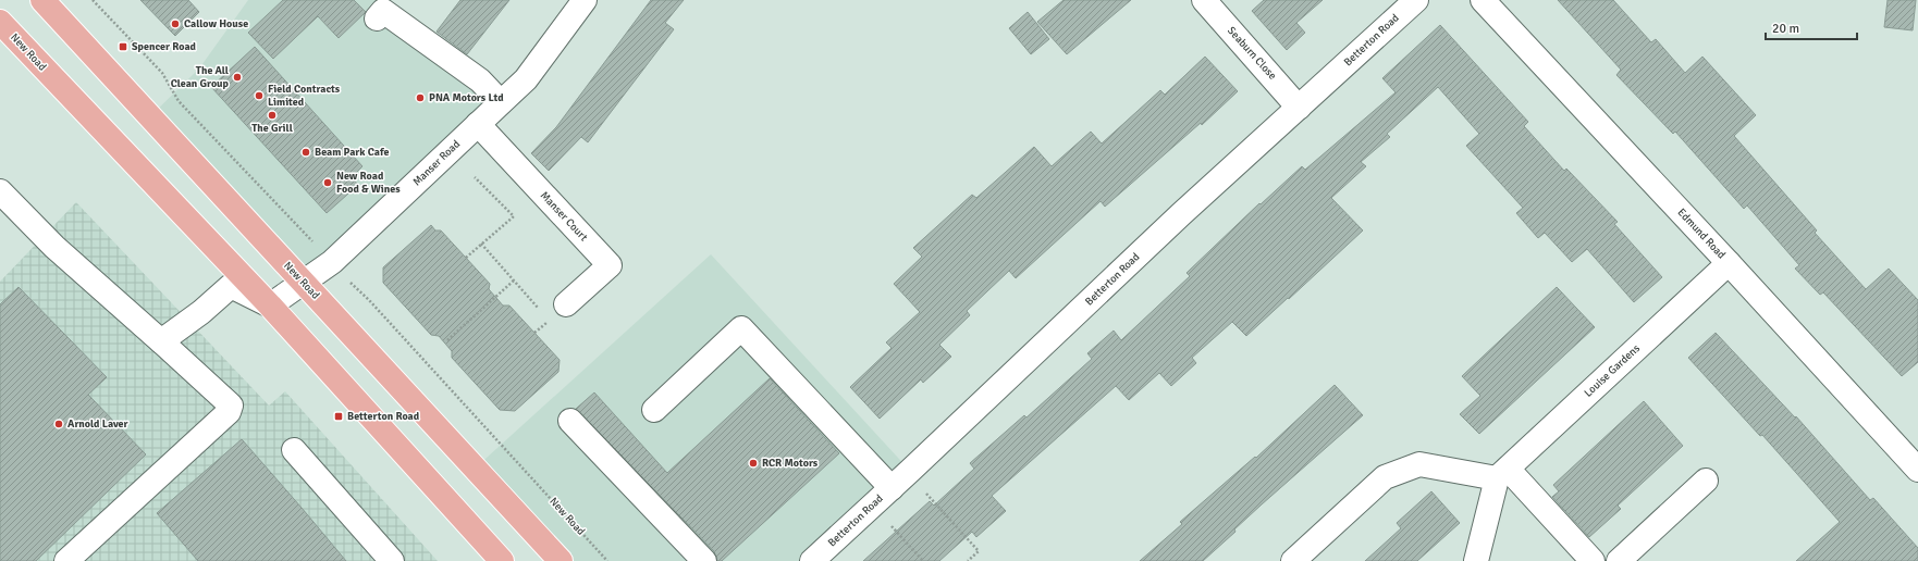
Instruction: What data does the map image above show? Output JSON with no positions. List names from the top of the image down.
{
  "streets": {
    "main road": ["New Road"],
    "street": [
      "Betterton Road",
      "Seaburn Close",
      "Manser Road",
      "Manser Court",
      "Edmund Road",
      "Louise Gardens"
    ]
  },
  "crossings": [
    ["Betterton Road", "Seaburn Close"],
    ["New Road", "Manser Road"],
    ["Manser Road", "Manser Court"],
    ["Edmund Road", "Louise Gardens"]
  ],
  "places": {
    "other": [
      "Callow House",
      "The All Clean Group",
      "Field Contracts Limited",
      "PNA Motors Ltd",
      "The Grill",
      "Beam Park Cafe",
      "New Road Food & Wines",
      "Arnold Laver",
      "RCR Motors"
    ],
    "transit": ["Spencer Road", "Betterton Road"]
  },
  "scale_bar": "20 m"
}
